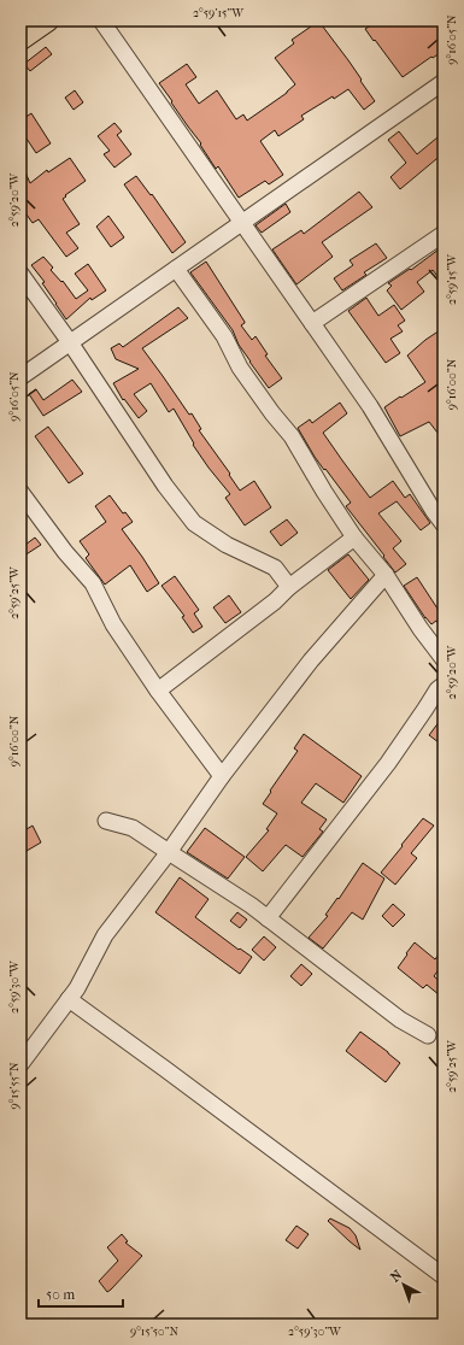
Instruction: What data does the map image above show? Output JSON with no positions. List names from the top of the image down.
{
  "scale_bar": "50 m",
  "north": "top left",
  "coordinates": [
    "2°59'15\"W",
    "9°16'05\"N",
    "2°59'20\"W",
    "9°16'00\"N",
    "2°59'25\"W",
    "2°59'30\"W",
    "9°15'55\"N",
    "9°15'50\"N"
  ]
}
